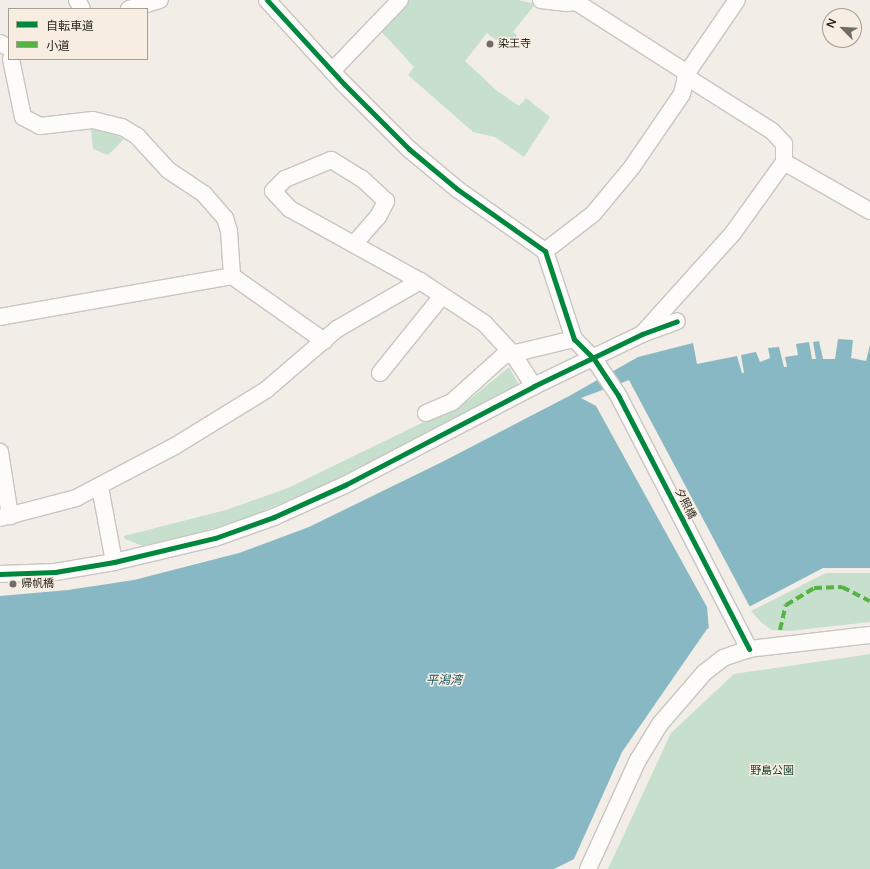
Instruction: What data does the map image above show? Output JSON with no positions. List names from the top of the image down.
{
  "streets": {
    "street": ["夕照橋"]
  },
  "water": ["平潟湾"],
  "parks": ["野島公園"],
  "places": ["染王寺", "帰帆橋"],
  "legend": ["自転車道", "小道"],
  "north": "top left"
}
